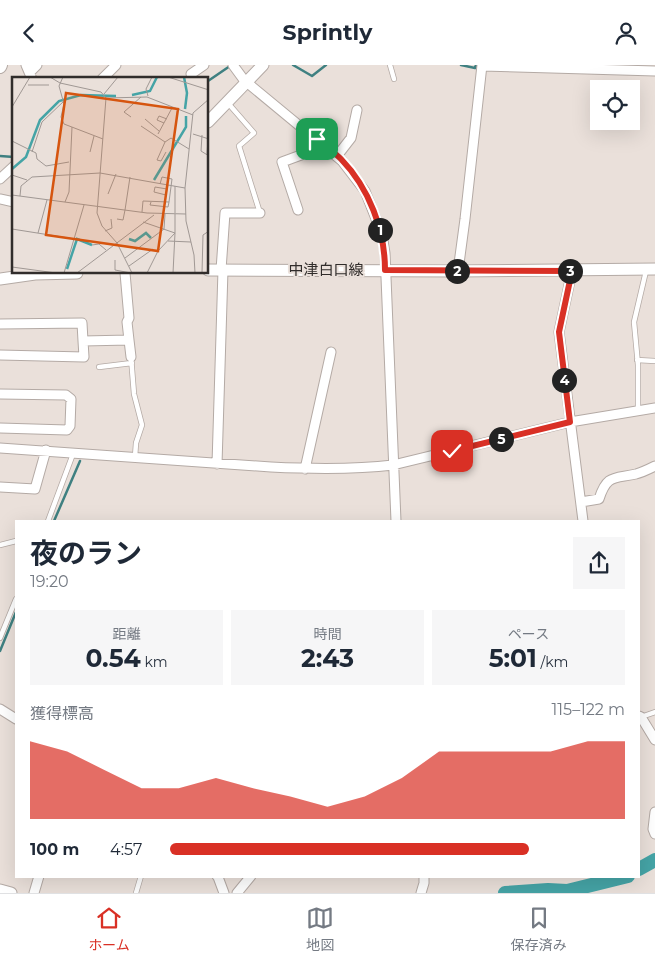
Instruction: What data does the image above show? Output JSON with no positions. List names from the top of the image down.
{
  "streets": {
    "main road": ["中津白口線"]
  },
  "page": {
    "header": "Sprintly",
    "pins": [
      "1",
      "2",
      "3",
      "4",
      "5"
    ],
    "heading": ["夜のラン", "19:20"],
    "stats": [
      ["距離", "0.54 km"],
      ["時間", "2:43"],
      ["ペース", "5:01 /km"]
    ],
    "chart": ["獲得標高", "115–122 m"],
    "list": [
      {
        "name": "100 m",
        "note": "4:57"
      }
    ],
    "tabs": ["ホーム", "地図", "保存済み"]
  }
}
